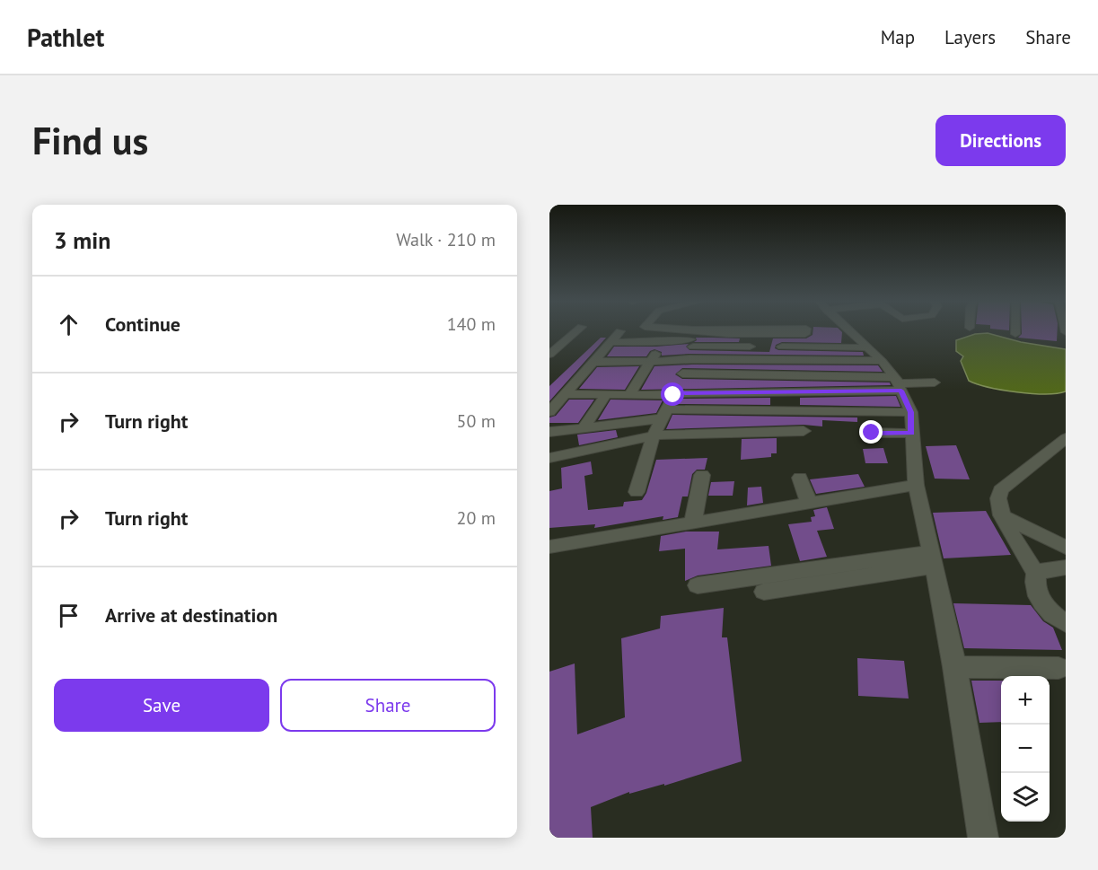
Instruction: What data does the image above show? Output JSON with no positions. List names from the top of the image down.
{
  "page": {
    "header": "Pathlet",
    "nav": ["Map", "Layers", "Share"],
    "buttons": [
      "Directions",
      ["Save", "Share"]
    ],
    "title": "Find us",
    "heading": ["3 min", "Walk · 210 m"],
    "list": [
      ["Continue", "140 m"],
      ["Turn right", "50 m"],
      ["Turn right", "20 m"],
      "Arrive at destination"
    ],
    "map_buttons": ["+", "−"]
  }
}
